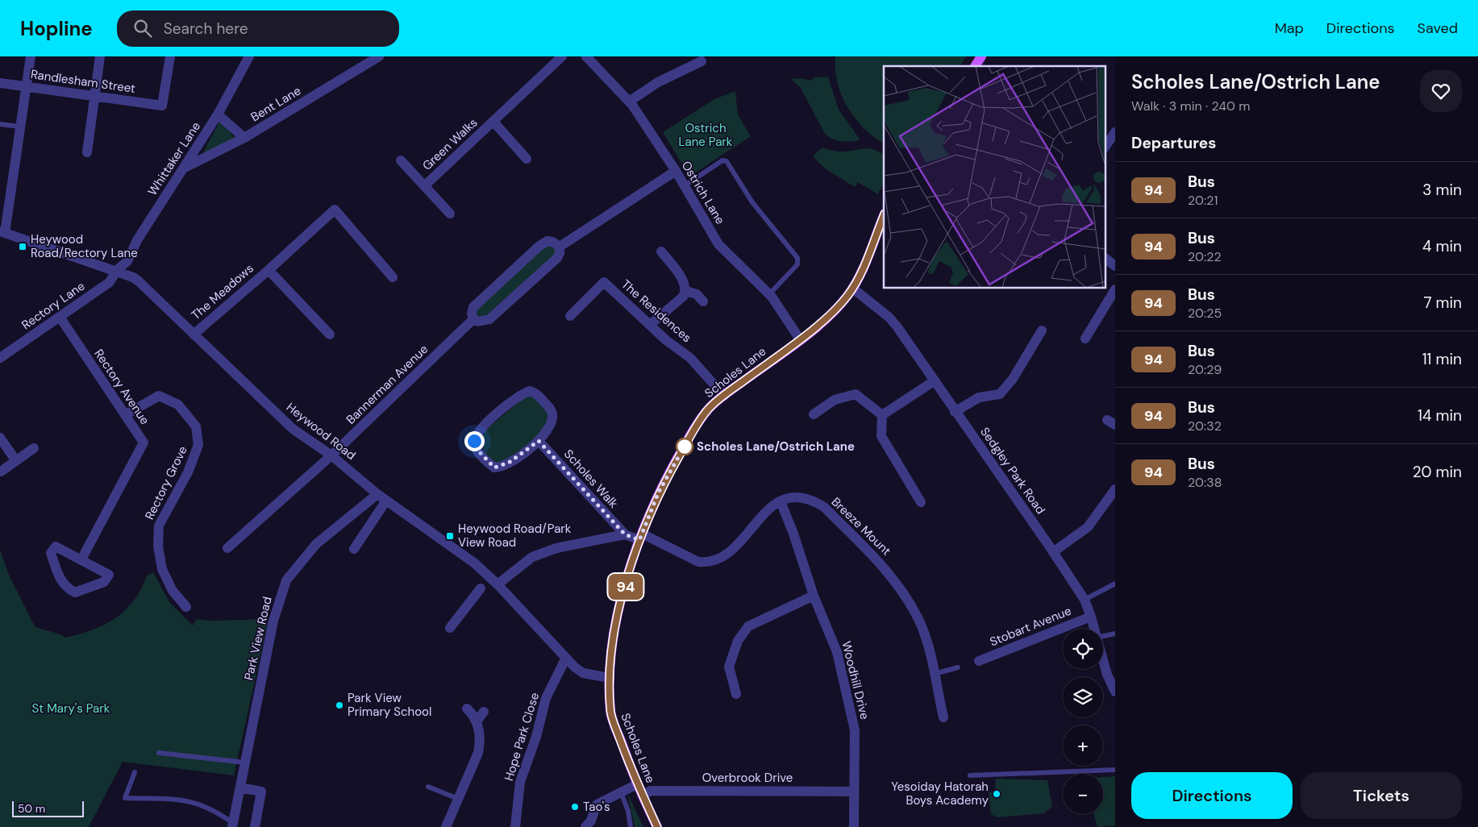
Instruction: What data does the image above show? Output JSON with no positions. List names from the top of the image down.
{
  "streets": {
    "main road": ["Scholes Lane"],
    "street": [
      "Randlesham Street",
      "Bent Lane",
      "Green Walks",
      "Whittaker Lane",
      "Ostrich Lane",
      "The Meadows",
      "Rectory Lane",
      "The Residences",
      "Bannerman Avenue",
      "Rectory Avenue",
      "Heywood Road",
      "Sedgley Park Road",
      "Scholes Walk",
      "Rectory Grove",
      "Breeze Mount",
      "Stobart Avenue",
      "Park View Road",
      "Woodhill Drive",
      "Hope Park Close",
      "Overbrook Drive"
    ]
  },
  "crossings": [
    ["Bent Lane", "Whittaker Lane"],
    ["Whittaker Lane", "Rectory Lane"],
    ["Whittaker Lane", "Heywood Road"],
    ["Ostrich Lane", "Scholes Lane"],
    ["The Meadows", "Heywood Road"],
    ["Rectory Lane", "Rectory Avenue"],
    ["Rectory Lane", "Heywood Road"],
    ["The Residences", "Scholes Lane"],
    ["Scholes Lane", "Heywood Road"],
    ["Scholes Lane", "Sedgley Park Road"],
    ["Scholes Lane", "Scholes Walk"],
    ["Scholes Lane", "Breeze Mount"],
    ["Scholes Lane", "Overbrook Drive"],
    ["Bannerman Avenue", "Heywood Road"],
    ["Rectory Avenue", "Rectory Grove"],
    ["Heywood Road", "Park View Road"],
    ["Heywood Road", "Hope Park Close"],
    ["Sedgley Park Road", "Stobart Avenue"],
    ["Scholes Walk", "Breeze Mount"],
    ["Breeze Mount", "Woodhill Drive"],
    ["Woodhill Drive", "Overbrook Drive"]
  ],
  "parks": ["Ostrich Lane Park", "St Mary's Park"],
  "places": {
    "transit": ["Heywood Road/Rectory Lane", "Heywood Road/Park View Road"],
    "other": [
      "Scholes Lane/Ostrich Lane",
      "Park View Primary School",
      "Yesoiday Hatorah Boys Academy",
      "Tao's"
    ]
  },
  "lines": ["bus line 94"],
  "scale_bar": "50 m",
  "page": {
    "header": "Hopline",
    "search": "Search here",
    "nav": ["Map", "Directions", "Saved"],
    "on_map": "94",
    "heading": [
      ["Scholes Lane/Ostrich Lane", "Walk · 3 min · 240 m"],
      "Departures"
    ],
    "list": [
      {
        "mark": "94",
        "name": "Bus",
        "note": "20:21",
        "value": "3 min"
      },
      {
        "mark": "94",
        "name": "Bus",
        "note": "20:22",
        "value": "4 min"
      },
      {
        "mark": "94",
        "name": "Bus",
        "note": "20:25",
        "value": "7 min"
      },
      {
        "mark": "94",
        "name": "Bus",
        "note": "20:29",
        "value": "11 min"
      },
      {
        "mark": "94",
        "name": "Bus",
        "note": "20:32",
        "value": "14 min"
      },
      {
        "mark": "94",
        "name": "Bus",
        "note": "20:38",
        "value": "20 min"
      }
    ],
    "map_buttons": ["+", "−"],
    "buttons": ["Directions", "Tickets"],
    "scale": "50 m"
  }
}
